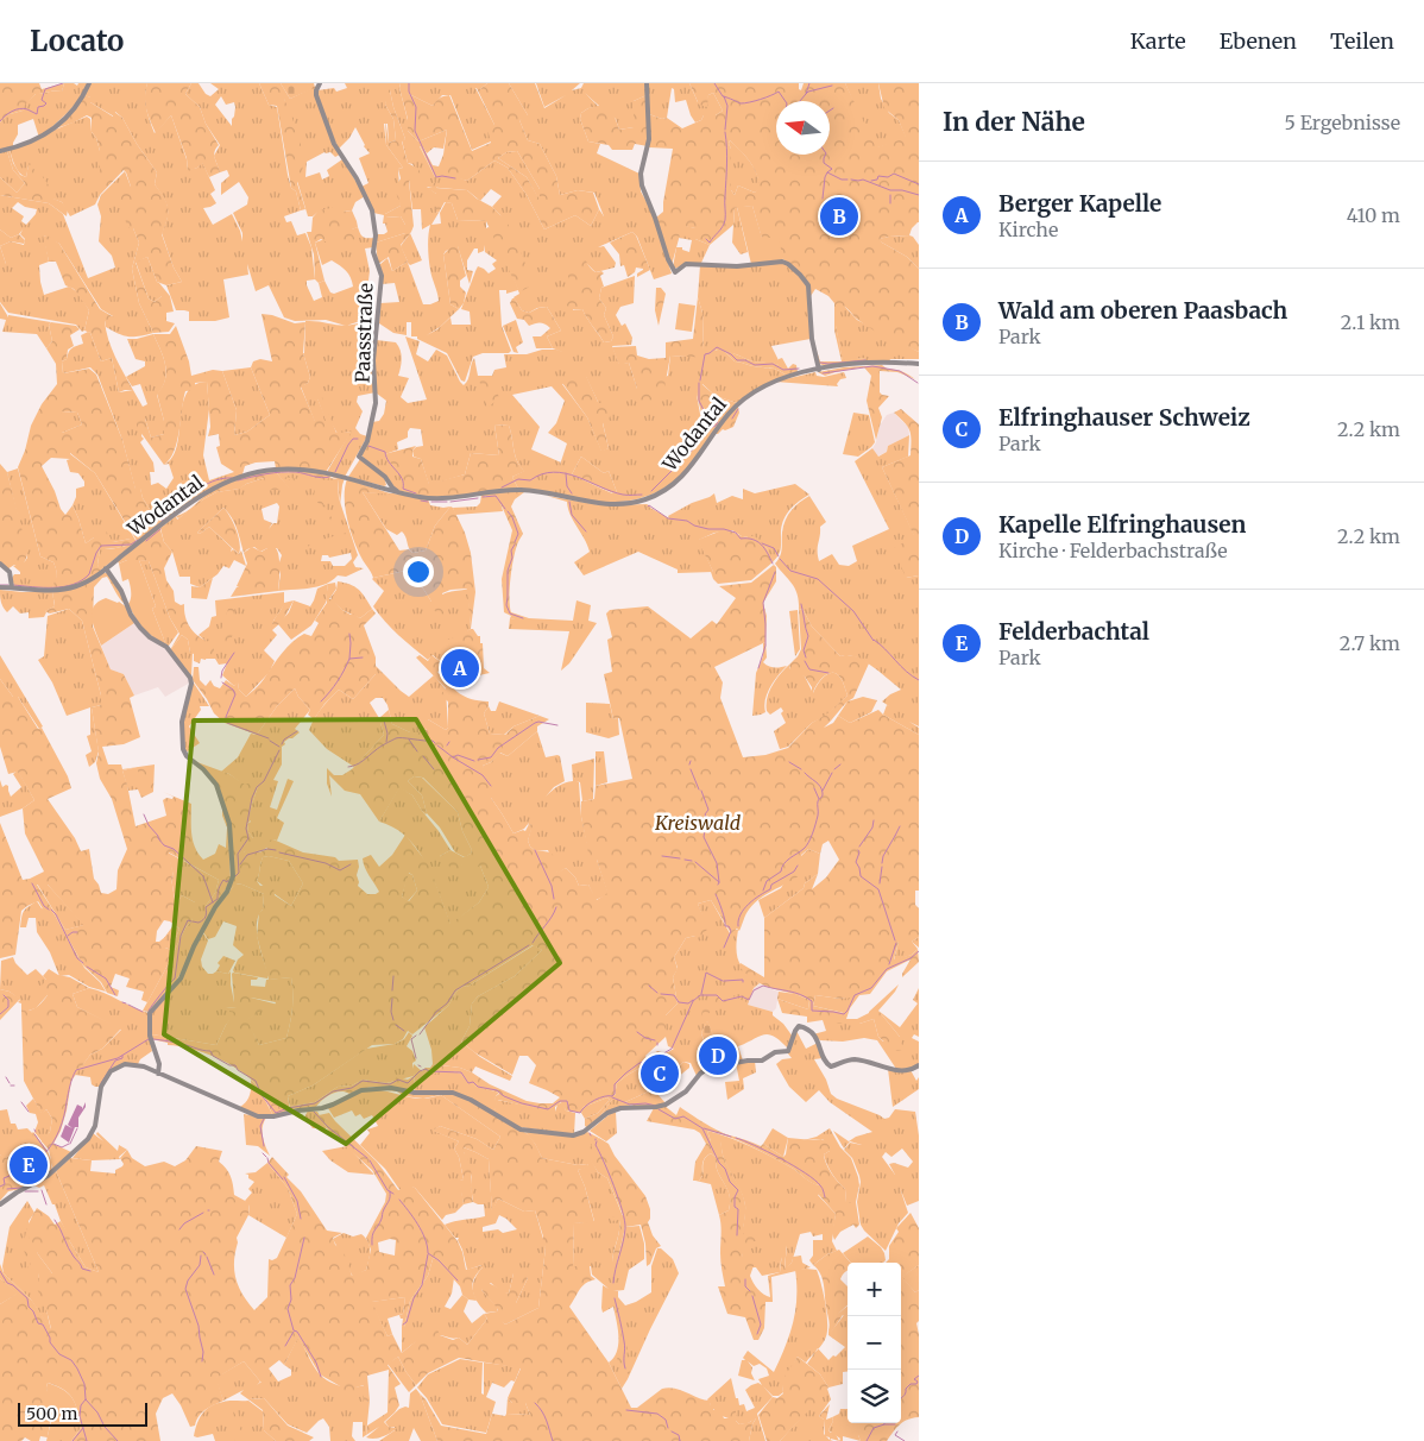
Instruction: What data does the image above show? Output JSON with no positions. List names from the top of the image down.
{
  "streets": {
    "street": ["Paasstraße", "Wodantal"]
  },
  "crossings": [
    ["Paasstraße", "Wodantal"]
  ],
  "parks": ["Kreiswald"],
  "scale_bar": "500 m",
  "north": "left",
  "page": {
    "header": "Locato",
    "nav": ["Karte", "Ebenen", "Teilen"],
    "heading": ["In der Nähe", "5 Ergebnisse"],
    "list": [
      {
        "mark": "A",
        "name": "Berger Kapelle",
        "note": "Kirche",
        "value": "410 m"
      },
      {
        "mark": "B",
        "name": "Wald am oberen Paasbach",
        "note": "Park",
        "value": "2.1 km"
      },
      {
        "mark": "C",
        "name": "Elfringhauser Schweiz",
        "note": "Park",
        "value": "2.2 km"
      },
      {
        "mark": "D",
        "name": "Kapelle Elfringhausen",
        "note": "Kirche · Felderbachstraße",
        "value": "2.2 km"
      },
      {
        "mark": "E",
        "name": "Felderbachtal",
        "note": "Park",
        "value": "2.7 km"
      }
    ],
    "pins": [
      "B",
      "A",
      "D",
      "C",
      "E"
    ],
    "map_buttons": ["+", "−"],
    "scale": "500 m"
  }
}
